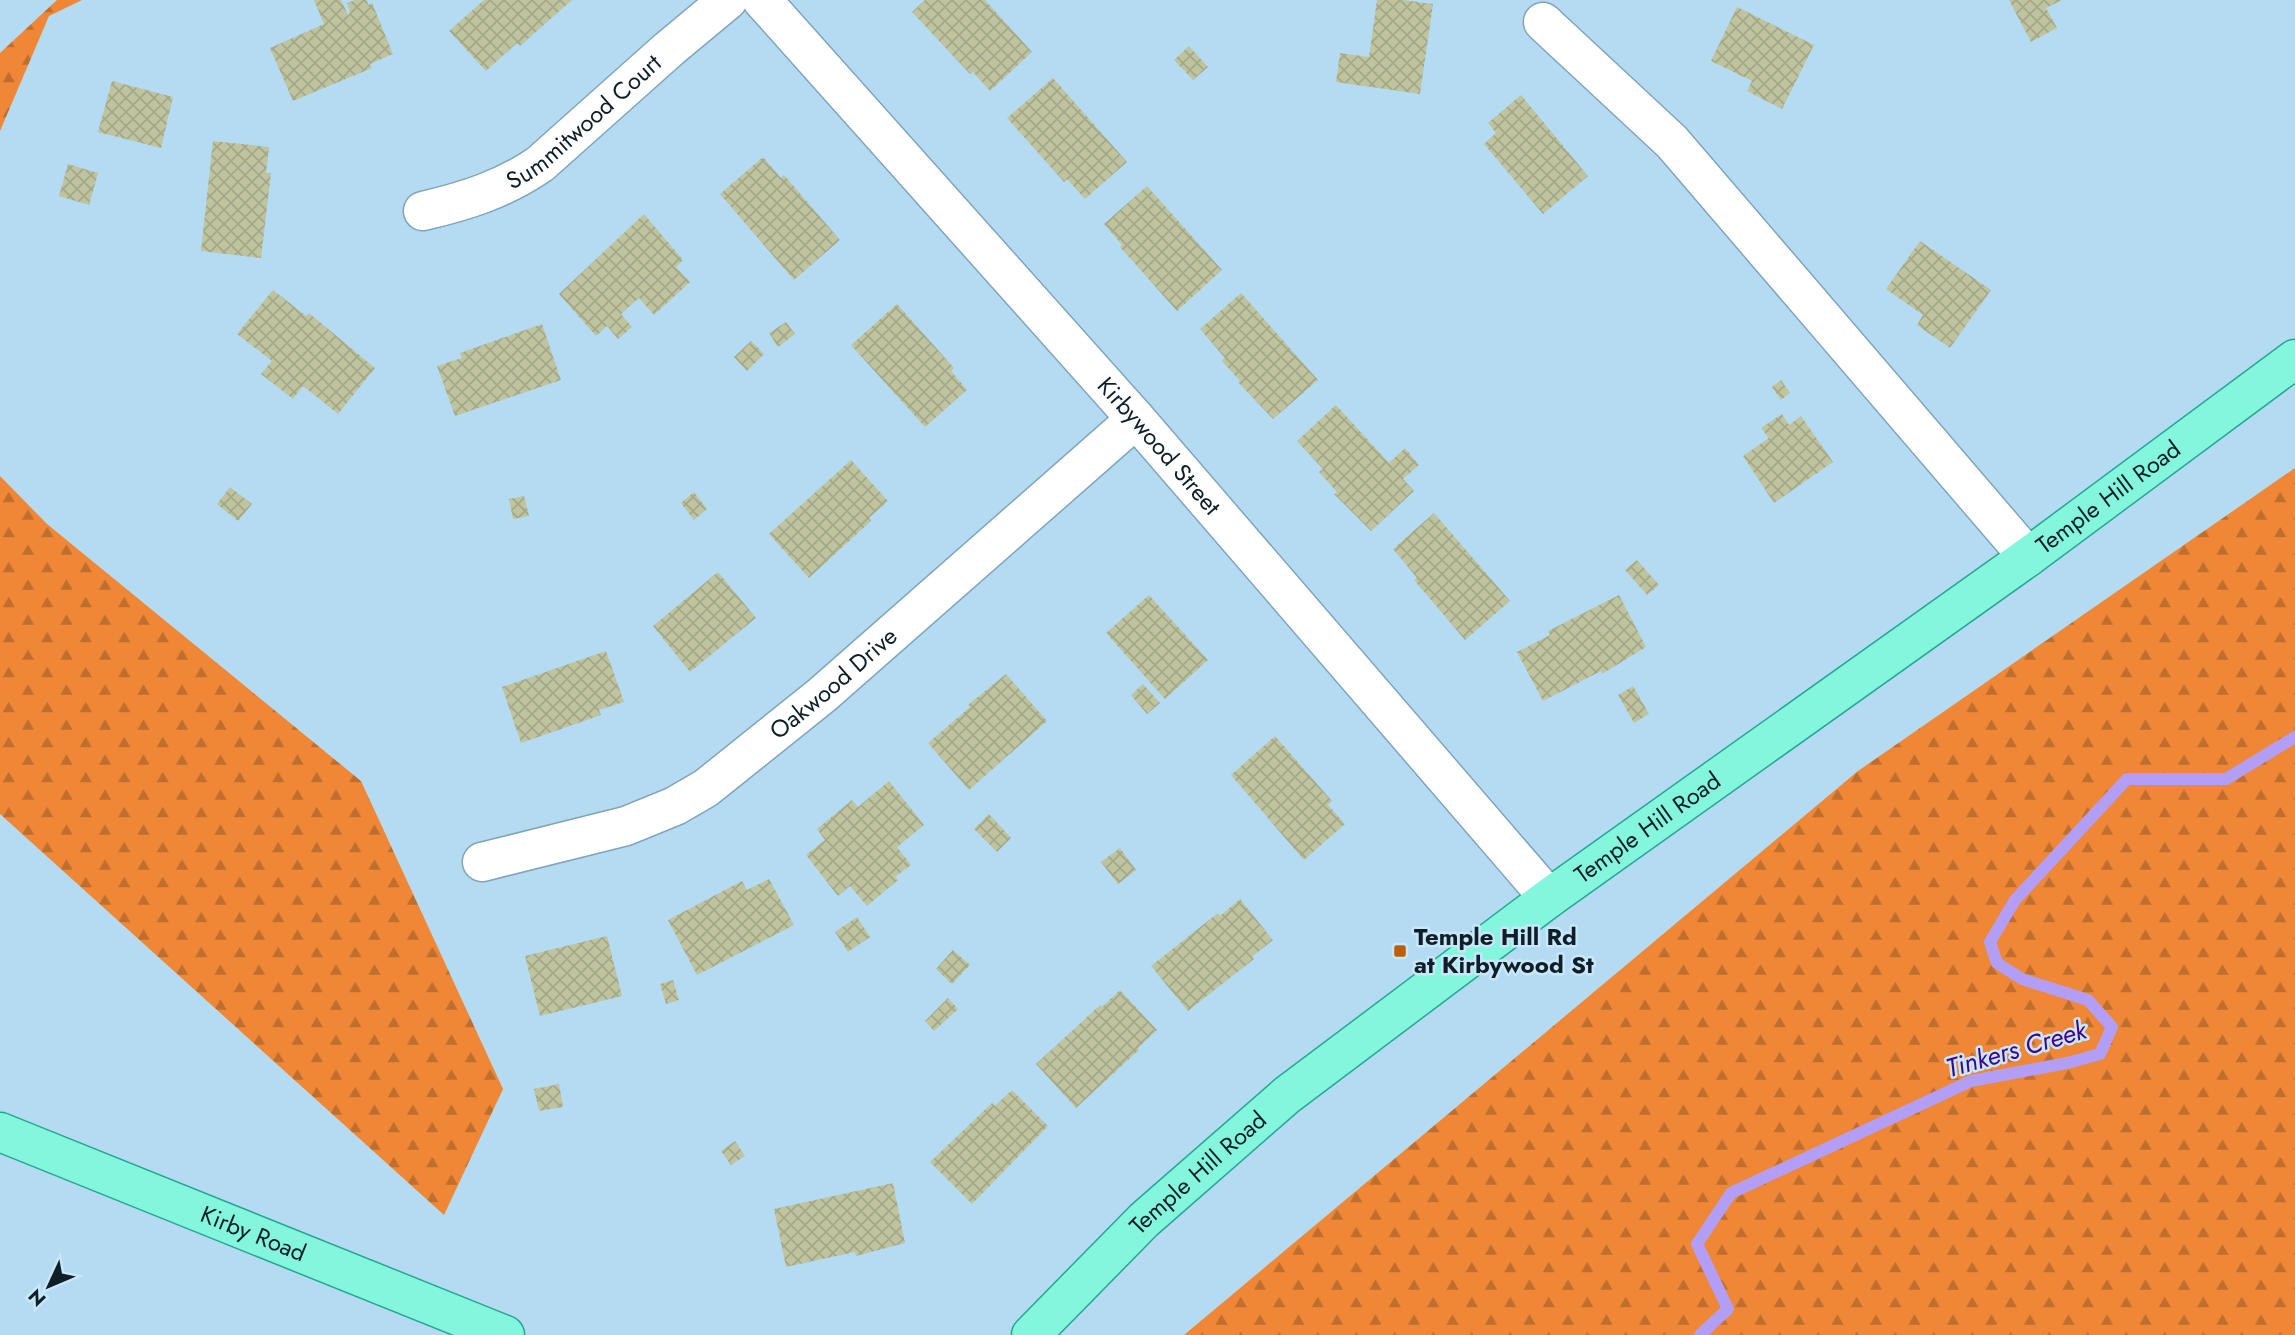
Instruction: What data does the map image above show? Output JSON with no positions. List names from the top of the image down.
{
  "streets": {
    "main road": ["Temple Hill Road", "Kirby Road"],
    "street": ["Summitwood Court", "Kirbywood Street", "Oakwood Drive"]
  },
  "crossings": [
    ["Kirbywood Street", "Temple Hill Road"],
    ["Kirbywood Street", "Oakwood Drive"]
  ],
  "water": ["Tinkers Creek"],
  "places": {
    "transit": ["Temple Hill Rd at Kirbywood St"]
  },
  "north": "bottom left"
}
